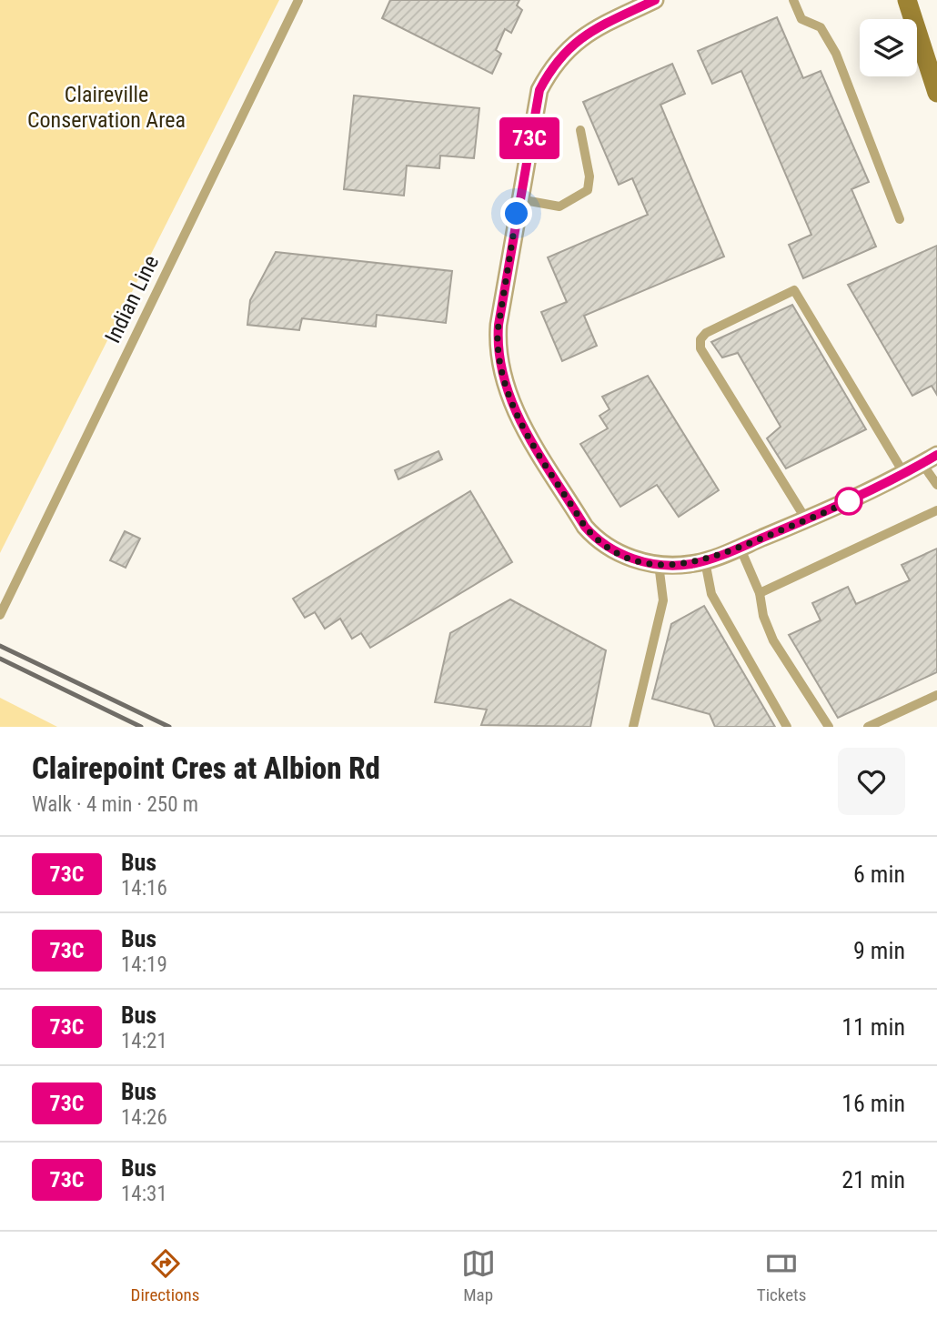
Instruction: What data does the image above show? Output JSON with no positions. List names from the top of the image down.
{
  "streets": {
    "lane": ["Indian Line"]
  },
  "parks": ["Claireville Conservation Area"],
  "lines": ["bus line 73C"],
  "page": {
    "on_map": "73C",
    "heading": ["Clairepoint Cres at Albion Rd", "Walk · 4 min · 250 m"],
    "list": [
      {
        "mark": "73C",
        "name": "Bus",
        "note": "14:16",
        "value": "6 min"
      },
      {
        "mark": "73C",
        "name": "Bus",
        "note": "14:19",
        "value": "9 min"
      },
      {
        "mark": "73C",
        "name": "Bus",
        "note": "14:21",
        "value": "11 min"
      },
      {
        "mark": "73C",
        "name": "Bus",
        "note": "14:26",
        "value": "16 min"
      },
      {
        "mark": "73C",
        "name": "Bus",
        "note": "14:31",
        "value": "21 min"
      }
    ],
    "tabs": ["Directions", "Map", "Tickets"]
  }
}
